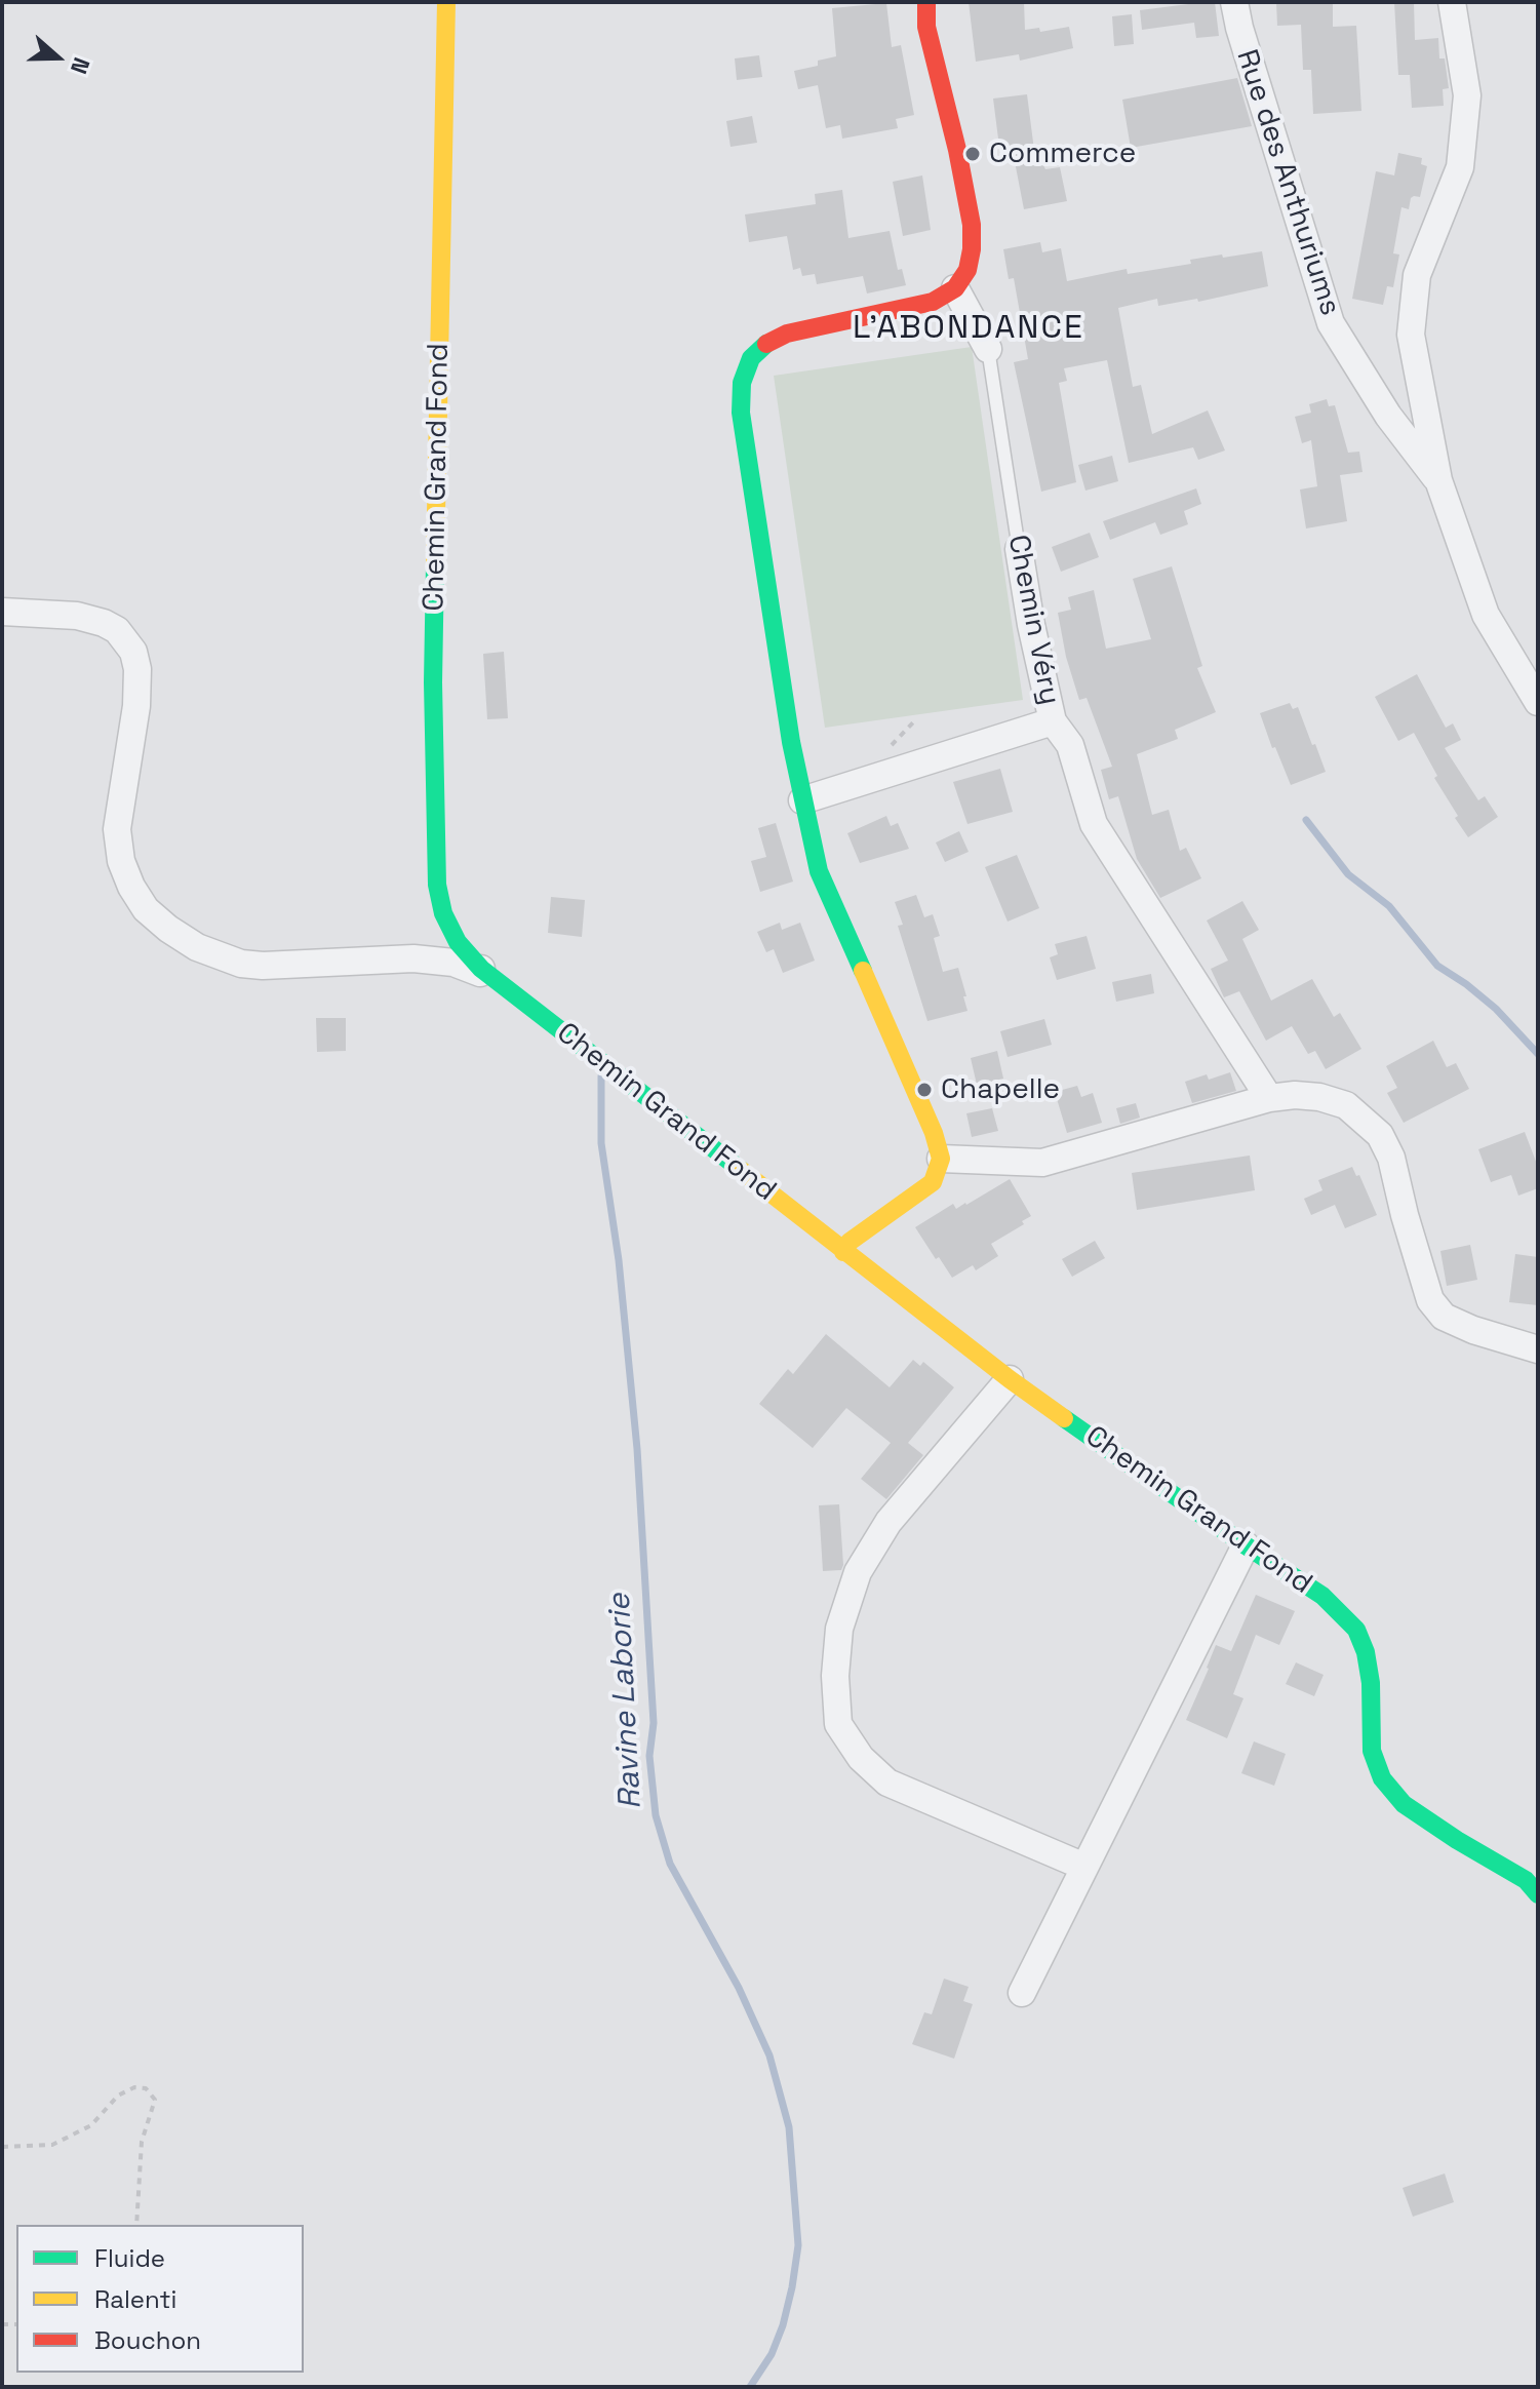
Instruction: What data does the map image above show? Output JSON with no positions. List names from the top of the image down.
{
  "streets": {
    "street": ["Rue des Anthuriums", "Chemin Grand Fond", "Chemin Véry"]
  },
  "districts": ["L'ABONDANCE"],
  "water": ["Ravine Laborie"],
  "places": ["Commerce", "Chapelle"],
  "legend": ["Fluide", "Ralenti", "Bouchon"],
  "north": "right"
}
